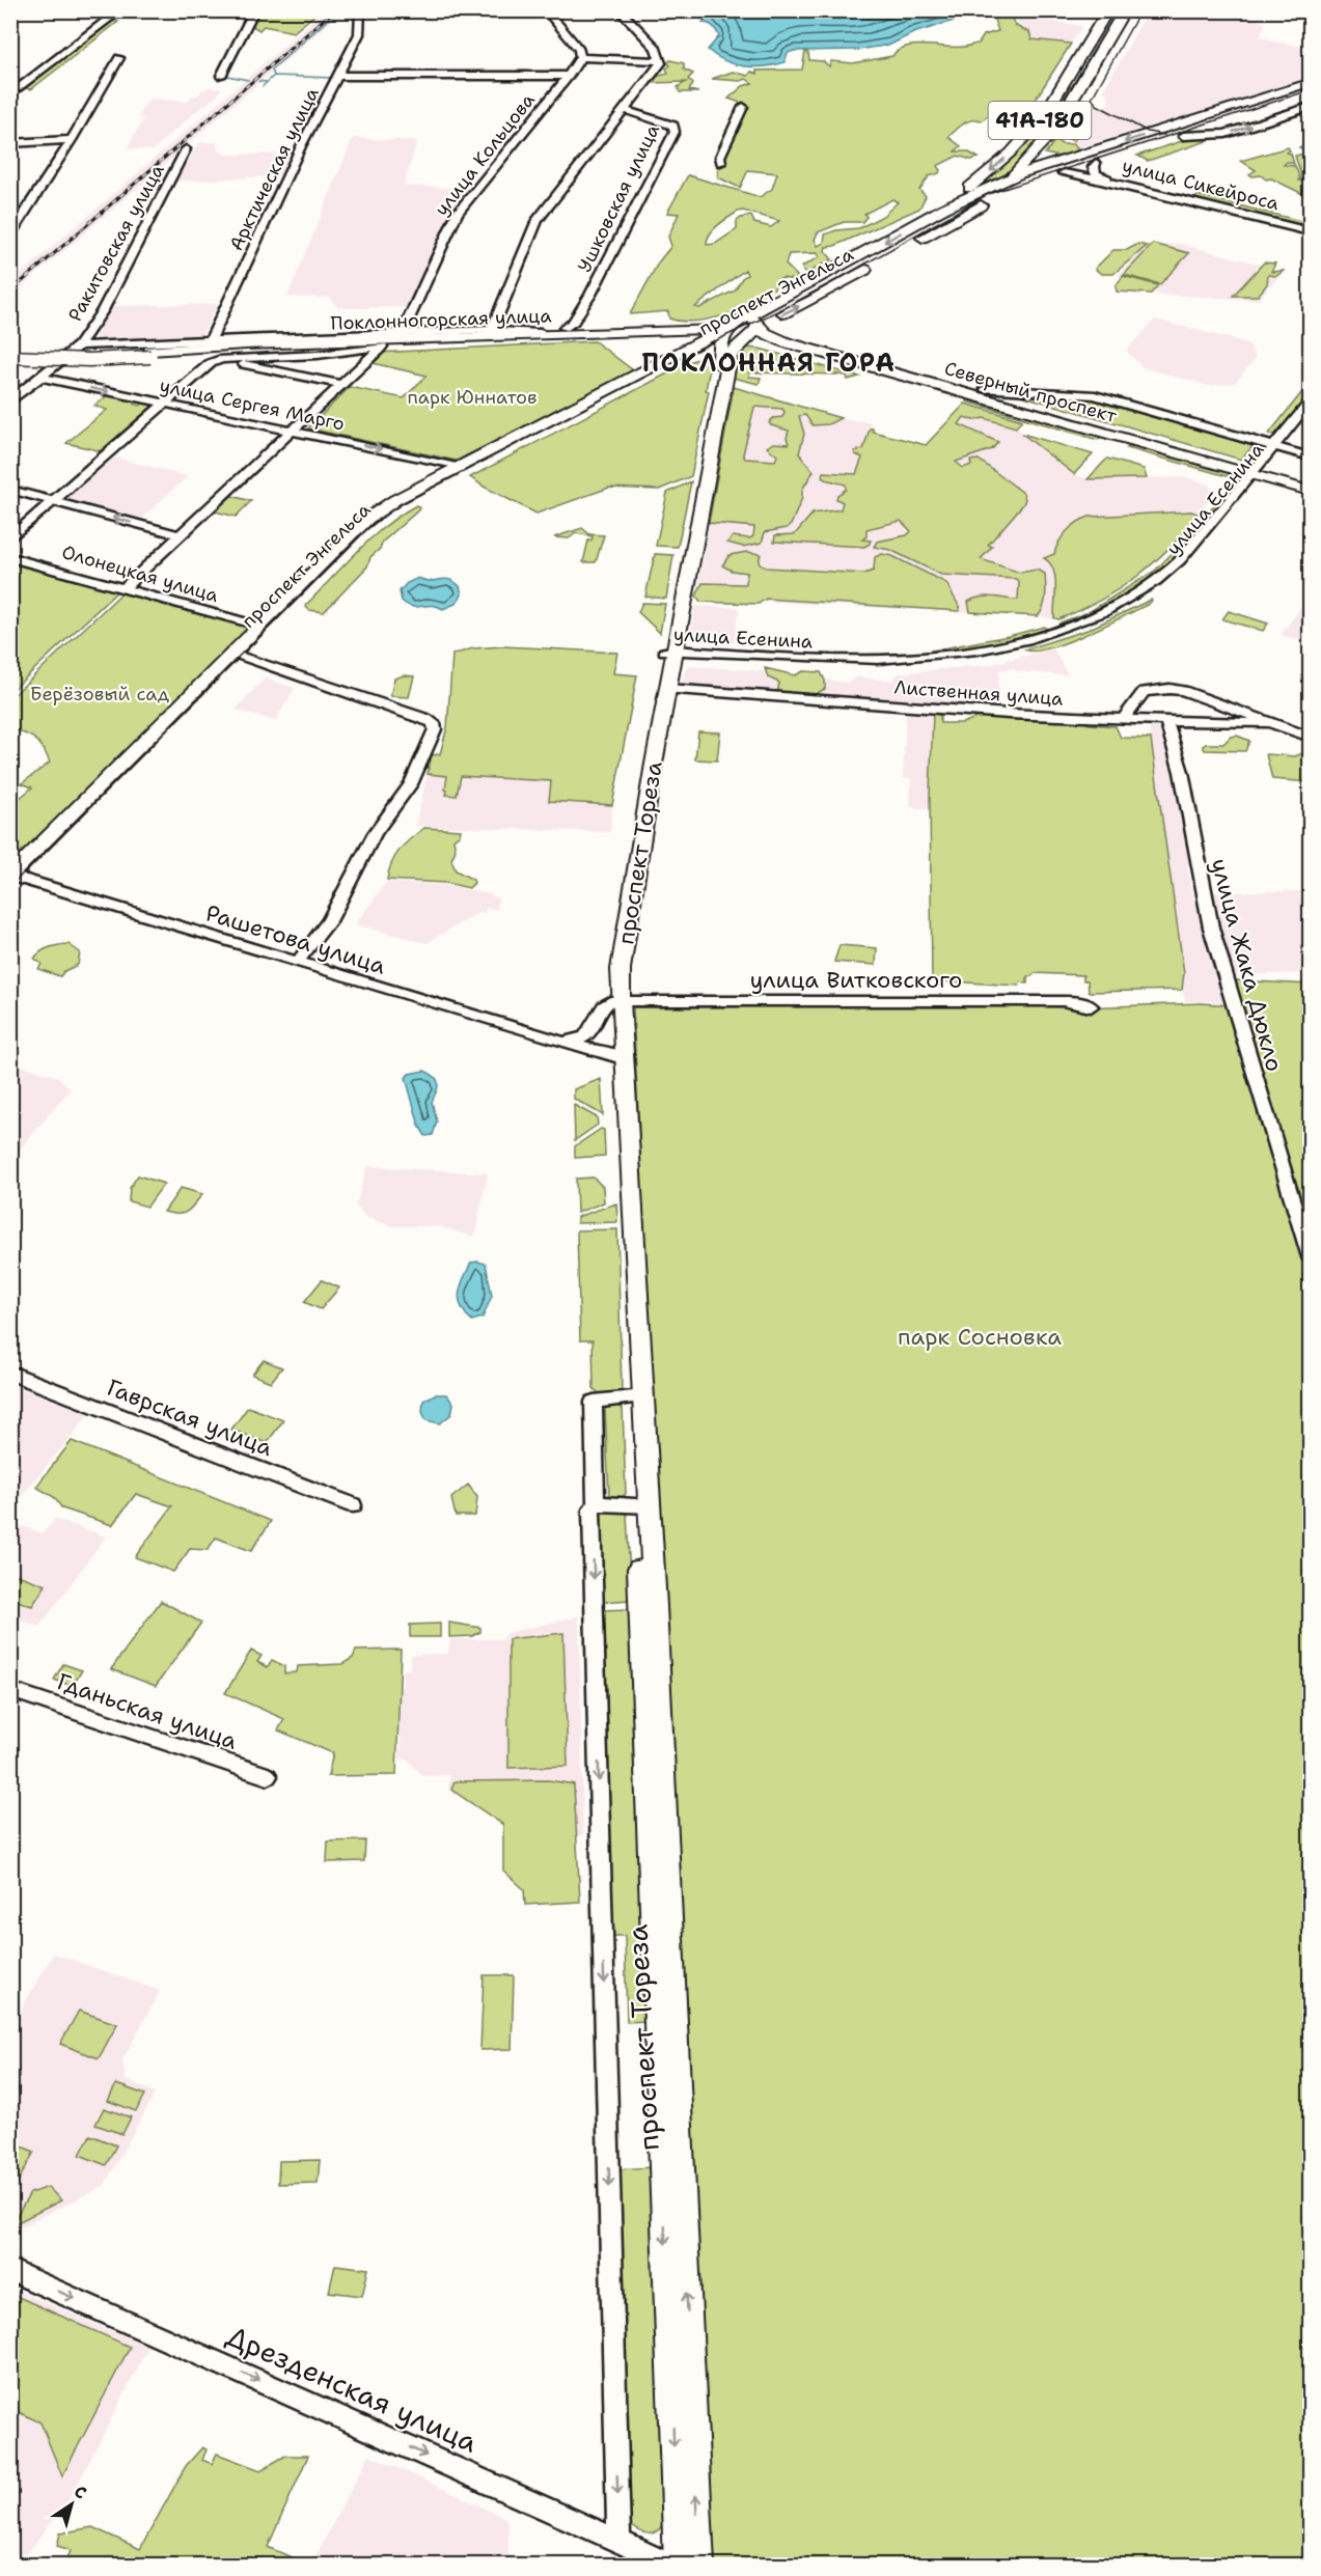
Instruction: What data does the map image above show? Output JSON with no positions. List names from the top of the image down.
{
  "streets": {
    "main road": [
      "41А-180",
      "проспект Энгельса",
      "Поклонногорская улица",
      "Северный проспект",
      "проспект Тореза"
    ],
    "street": [
      "улица Кольцова",
      "Арктическая улица",
      "улица Сикейроса",
      "Ушковская улица",
      "Ракитовская улица",
      "улица Сергея Марго",
      "улица Есенина",
      "Олонецкая улица",
      "Лиственная улица",
      "Рашетова улица",
      "улица Жака Дюкло",
      "улица Витковского",
      "Гаврская улица",
      "Гданьская улица",
      "Дрезденская улица"
    ]
  },
  "crossings": [
    ["41А-180", "проспект Энгельса"],
    ["улица Кольцова", "Поклонногорская улица"],
    ["Арктическая улица", "Поклонногорская улица"],
    ["улица Сикейроса", "проспект Энгельса"],
    ["Ушковская улица", "Поклонногорская улица"],
    ["Ракитовская улица", "Поклонногорская улица"],
    ["Ракитовская улица", "улица Сергея Марго"],
    ["проспект Энгельса", "Поклонногорская улица"],
    ["проспект Энгельса", "Северный проспект"],
    ["проспект Энгельса", "улица Сергея Марго"],
    ["проспект Энгельса", "Олонецкая улица"],
    ["проспект Энгельса", "проспект Тореза"],
    ["проспект Энгельса", "Рашетова улица"],
    ["Поклонногорская улица", "проспект Тореза"],
    ["Северный проспект", "улица Есенина"],
    ["Северный проспект", "проспект Тореза"],
    ["улица Есенина", "проспект Тореза"],
    ["Лиственная улица", "проспект Тореза"],
    ["проспект Тореза", "Рашетова улица"],
    ["проспект Тореза", "улица Витковского"],
    ["Рашетова улица", "улица Витковского"]
  ],
  "one_way": ["Дрезденская улица"],
  "districts": ["ПОКЛОННАЯ ГОРА"],
  "parks": ["парк Юннатов", "Берёзовый сад", "парк Сосновка"],
  "north": "top right"
}
